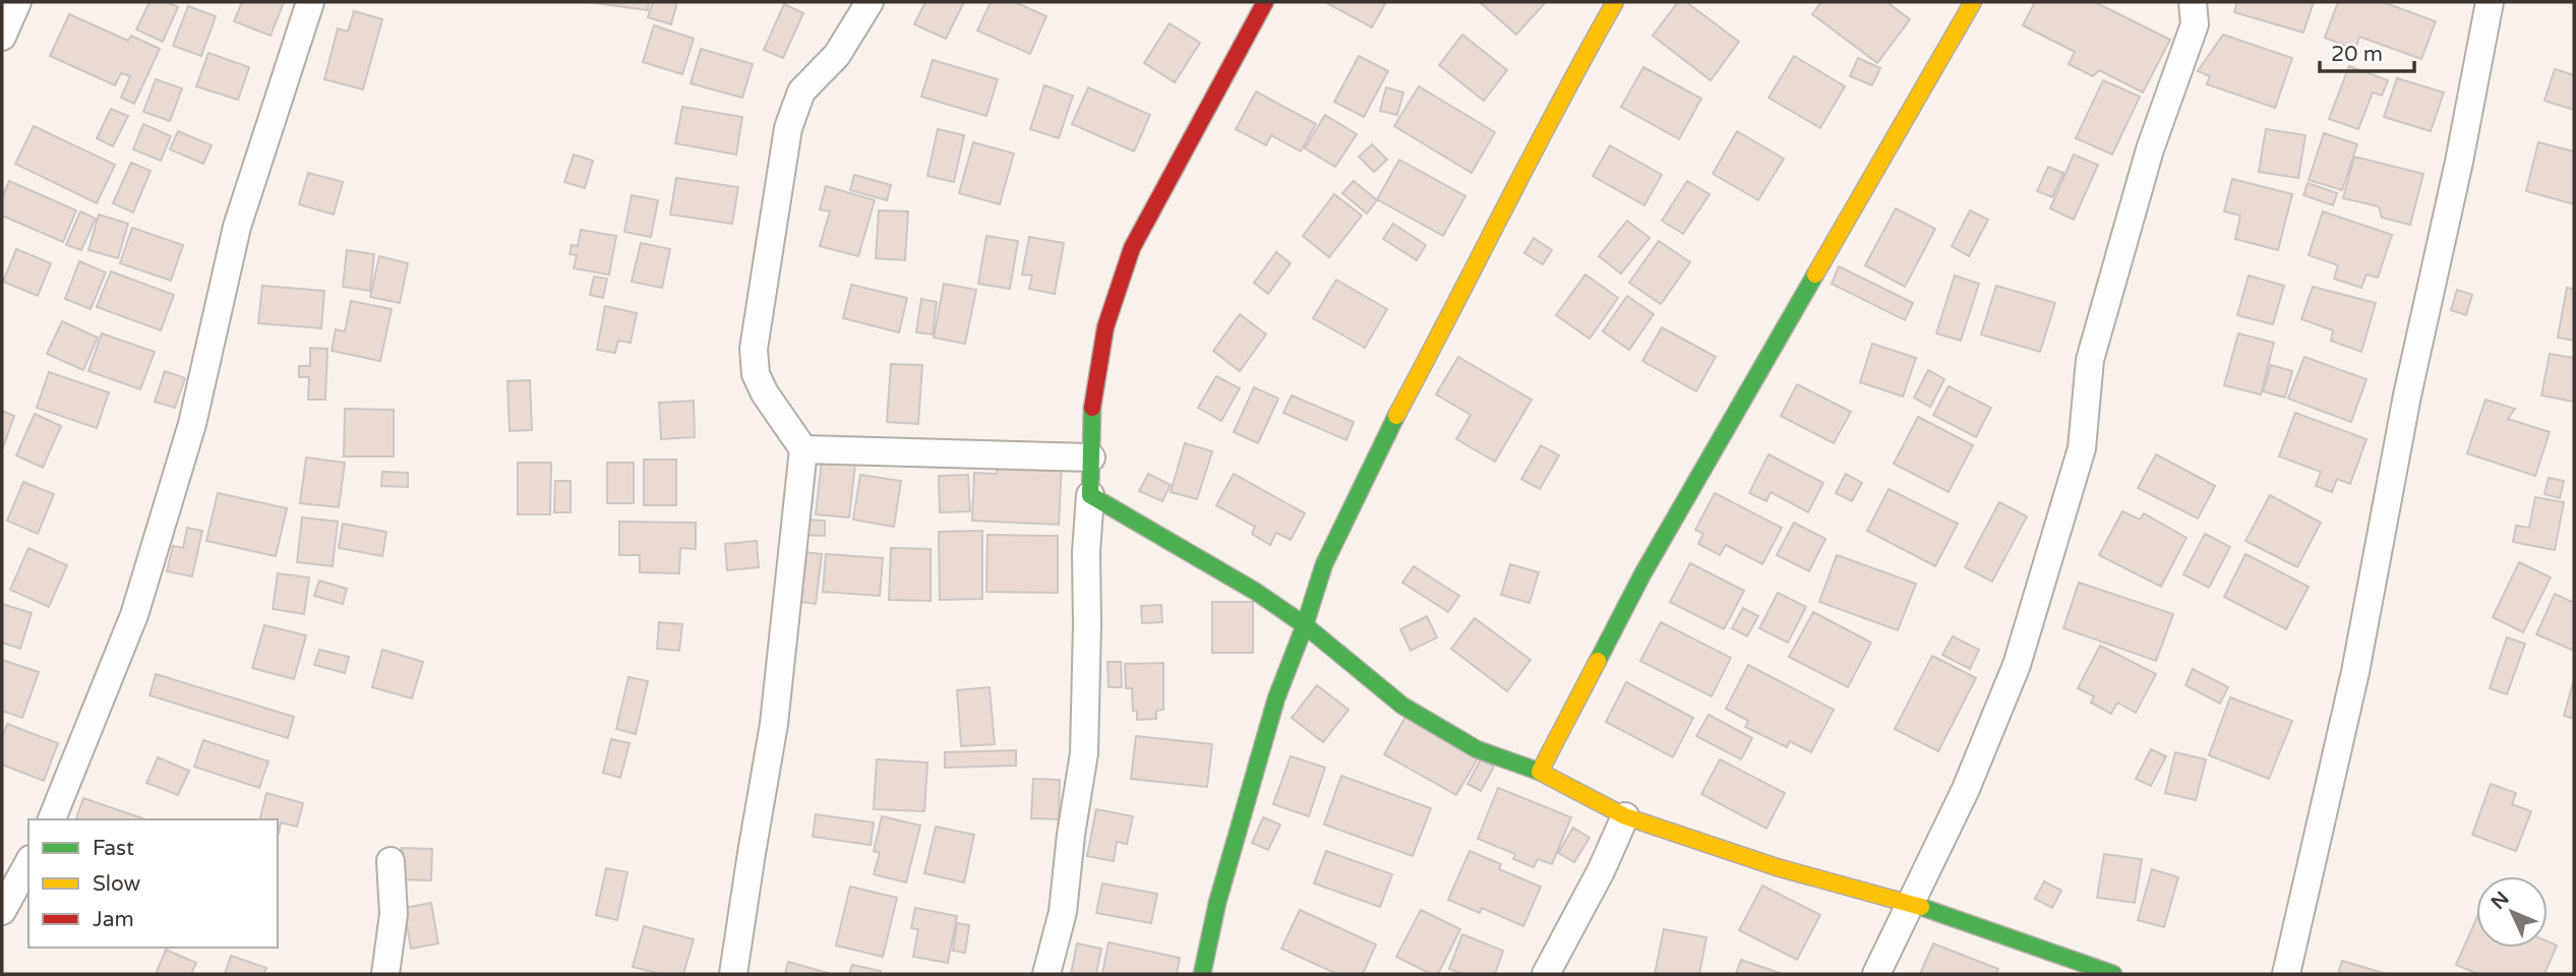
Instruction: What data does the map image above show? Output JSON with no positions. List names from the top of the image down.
{
  "legend": ["Fast", "Slow", "Jam"],
  "scale_bar": "20 m",
  "north": "top left"
}
